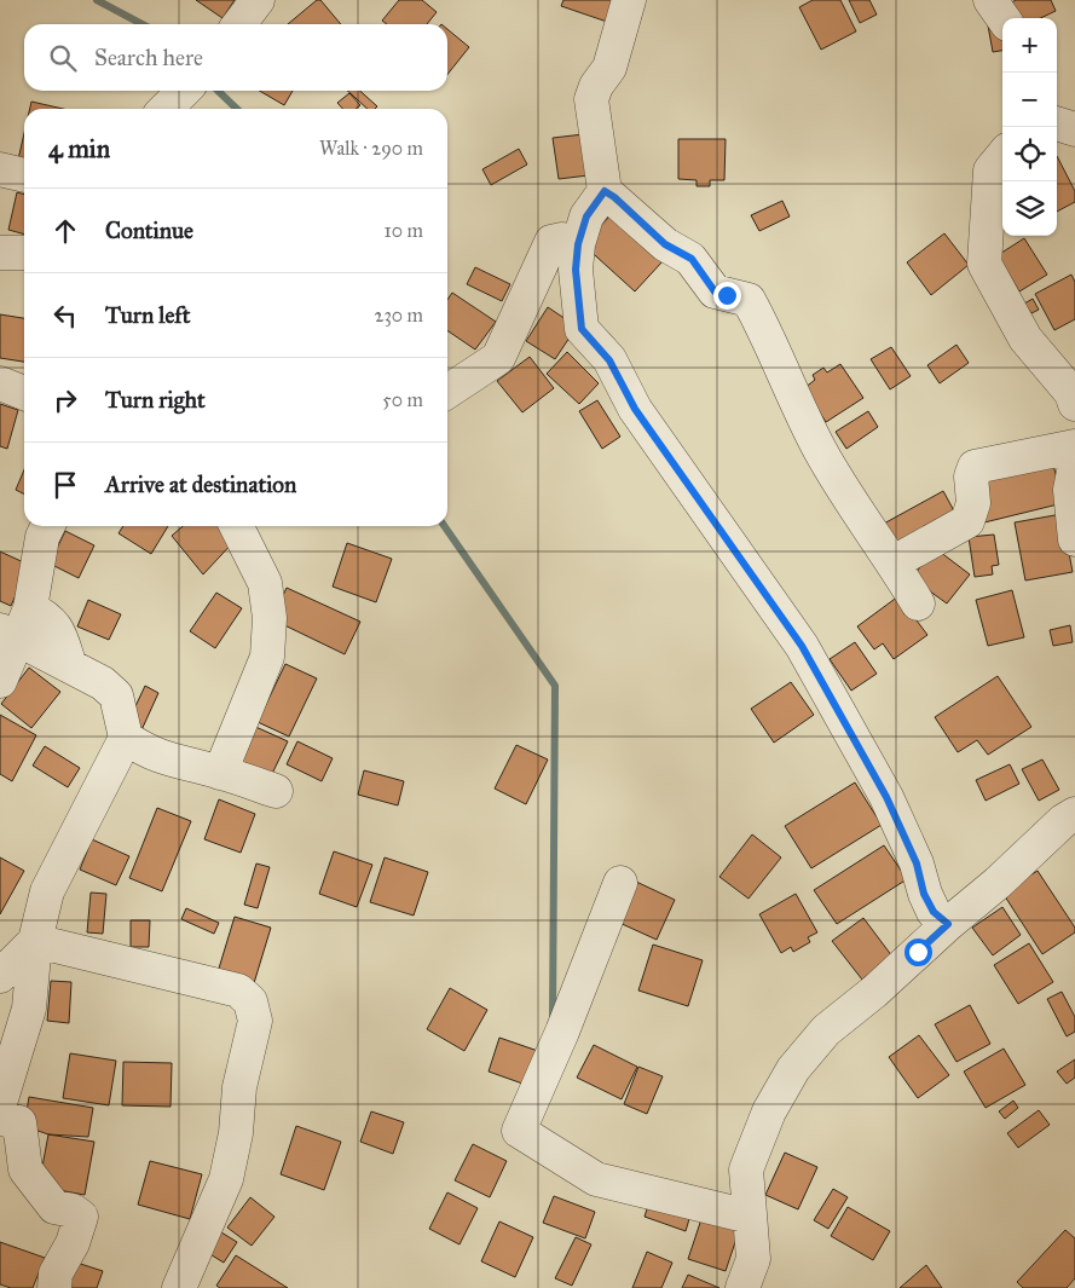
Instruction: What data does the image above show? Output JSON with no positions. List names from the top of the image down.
{
  "page": {
    "map_buttons": ["+", "−"],
    "search": "Search here",
    "heading": ["4 min", "Walk · 290 m"],
    "list": [
      ["Continue", "10 m"],
      ["Turn left", "230 m"],
      ["Turn right", "50 m"],
      "Arrive at destination"
    ]
  }
}
